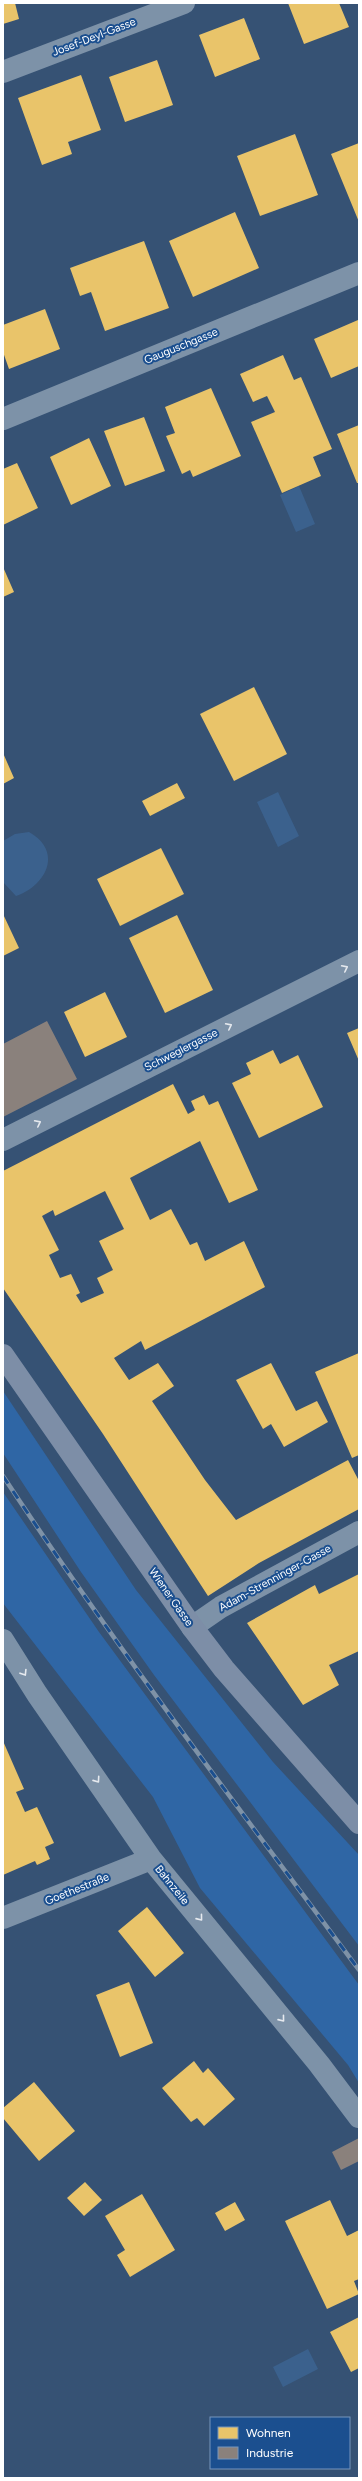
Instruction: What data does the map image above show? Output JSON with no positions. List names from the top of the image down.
{
  "streets": {
    "main road": ["Wiener Gasse"],
    "street": [
      "Josef-Deyl-Gasse",
      "Gauguschgasse",
      "Schweglergasse",
      "Adam-Strenninger-Gasse",
      "Bahnzeile",
      "Goethestraße"
    ]
  },
  "crossings": [
    ["Adam-Strenninger-Gasse", "Wiener Gasse"],
    ["Bahnzeile", "Goethestraße"]
  ],
  "one_way": ["Schweglergasse", "Bahnzeile"],
  "legend": ["Wohnen", "Industrie"]
}
